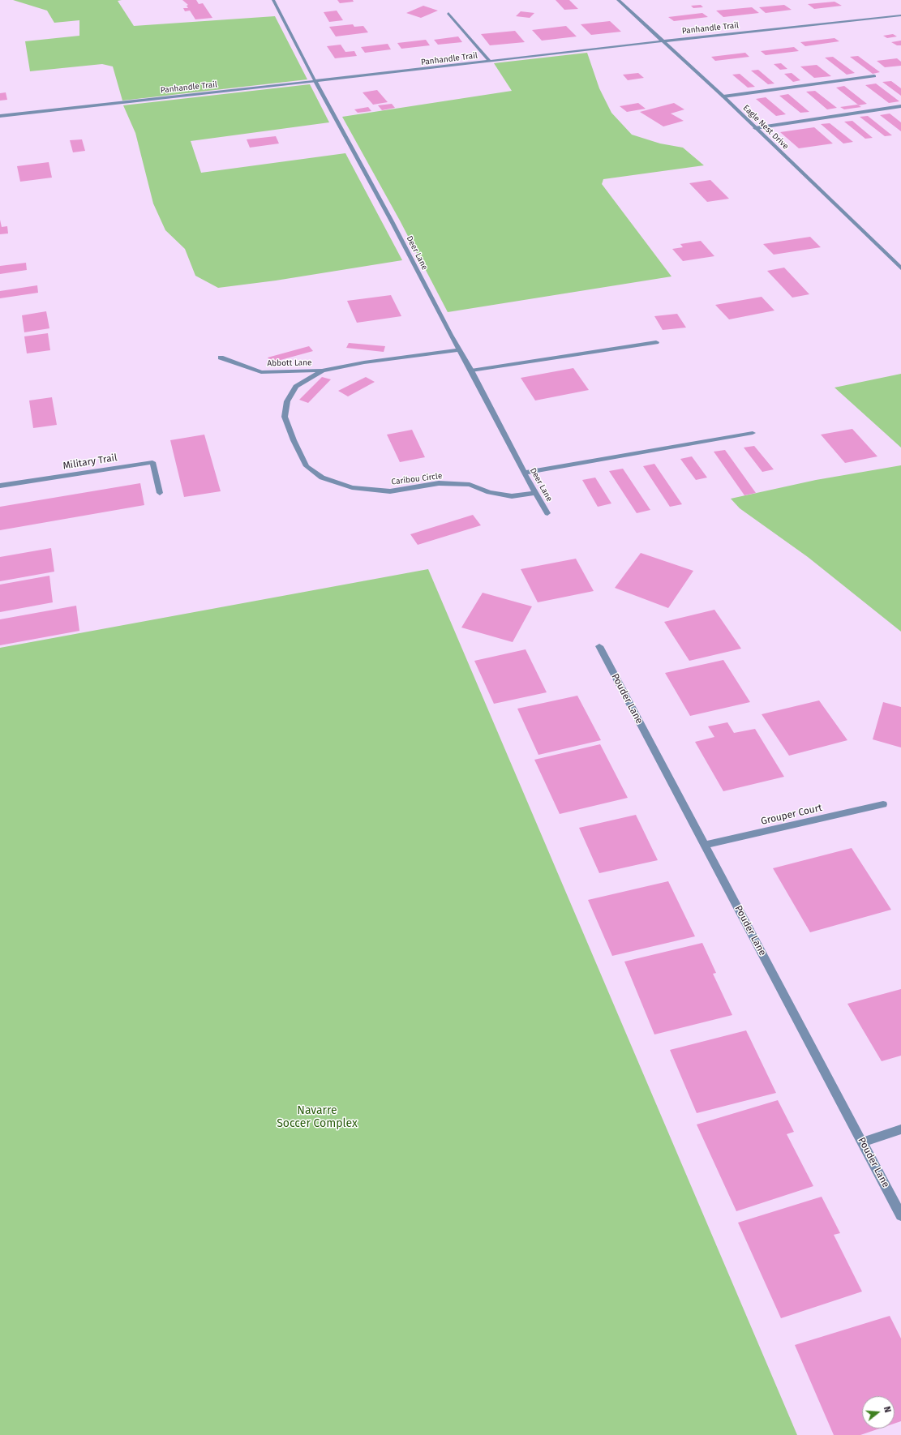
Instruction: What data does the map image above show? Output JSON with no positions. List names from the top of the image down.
{
  "streets": {
    "street": [
      "Panhandle Trail",
      "Eagle Nest Drive",
      "Deer Lane",
      "Abbott Lane",
      "Military Trail",
      "Caribou Circle",
      "Pouder Lane",
      "Grouper Court"
    ]
  },
  "crossings": [
    ["Panhandle Trail", "Eagle Nest Drive"],
    ["Panhandle Trail", "Deer Lane"],
    ["Deer Lane", "Caribou Circle"],
    ["Abbott Lane", "Caribou Circle"],
    ["Pouder Lane", "Grouper Court"]
  ],
  "parks": ["Navarre Soccer Complex"],
  "north": "right"
}
